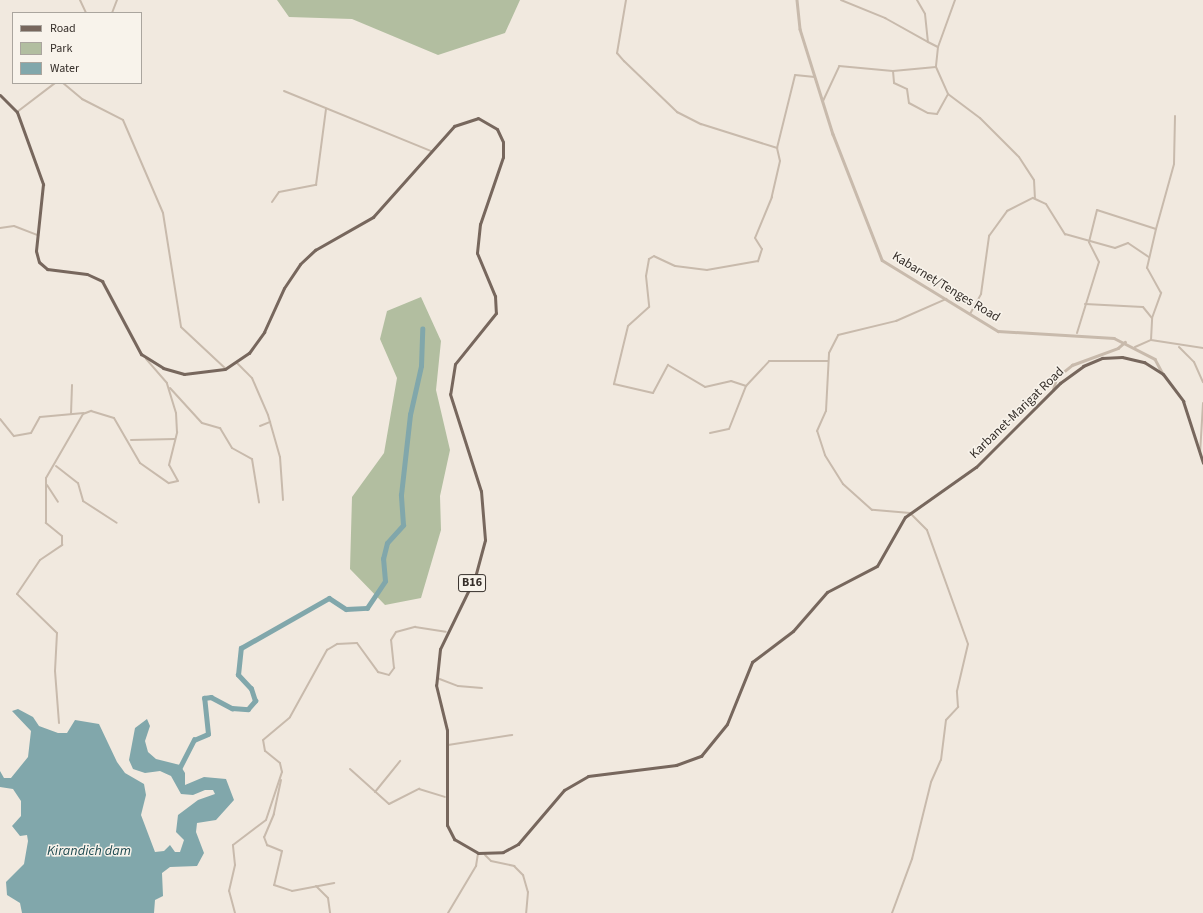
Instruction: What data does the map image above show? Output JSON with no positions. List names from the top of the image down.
{
  "streets": {
    "main road": ["Karbanet-Marigat Road", "B16"],
    "street": ["Kabarnet/Tenges Road"]
  },
  "crossings": [
    ["Kabarnet/Tenges Road", "Karbanet-Marigat Road"],
    ["Karbanet-Marigat Road", "B16"]
  ],
  "water": ["Kirandich dam"],
  "legend": ["Road", "Park", "Water"]
}
